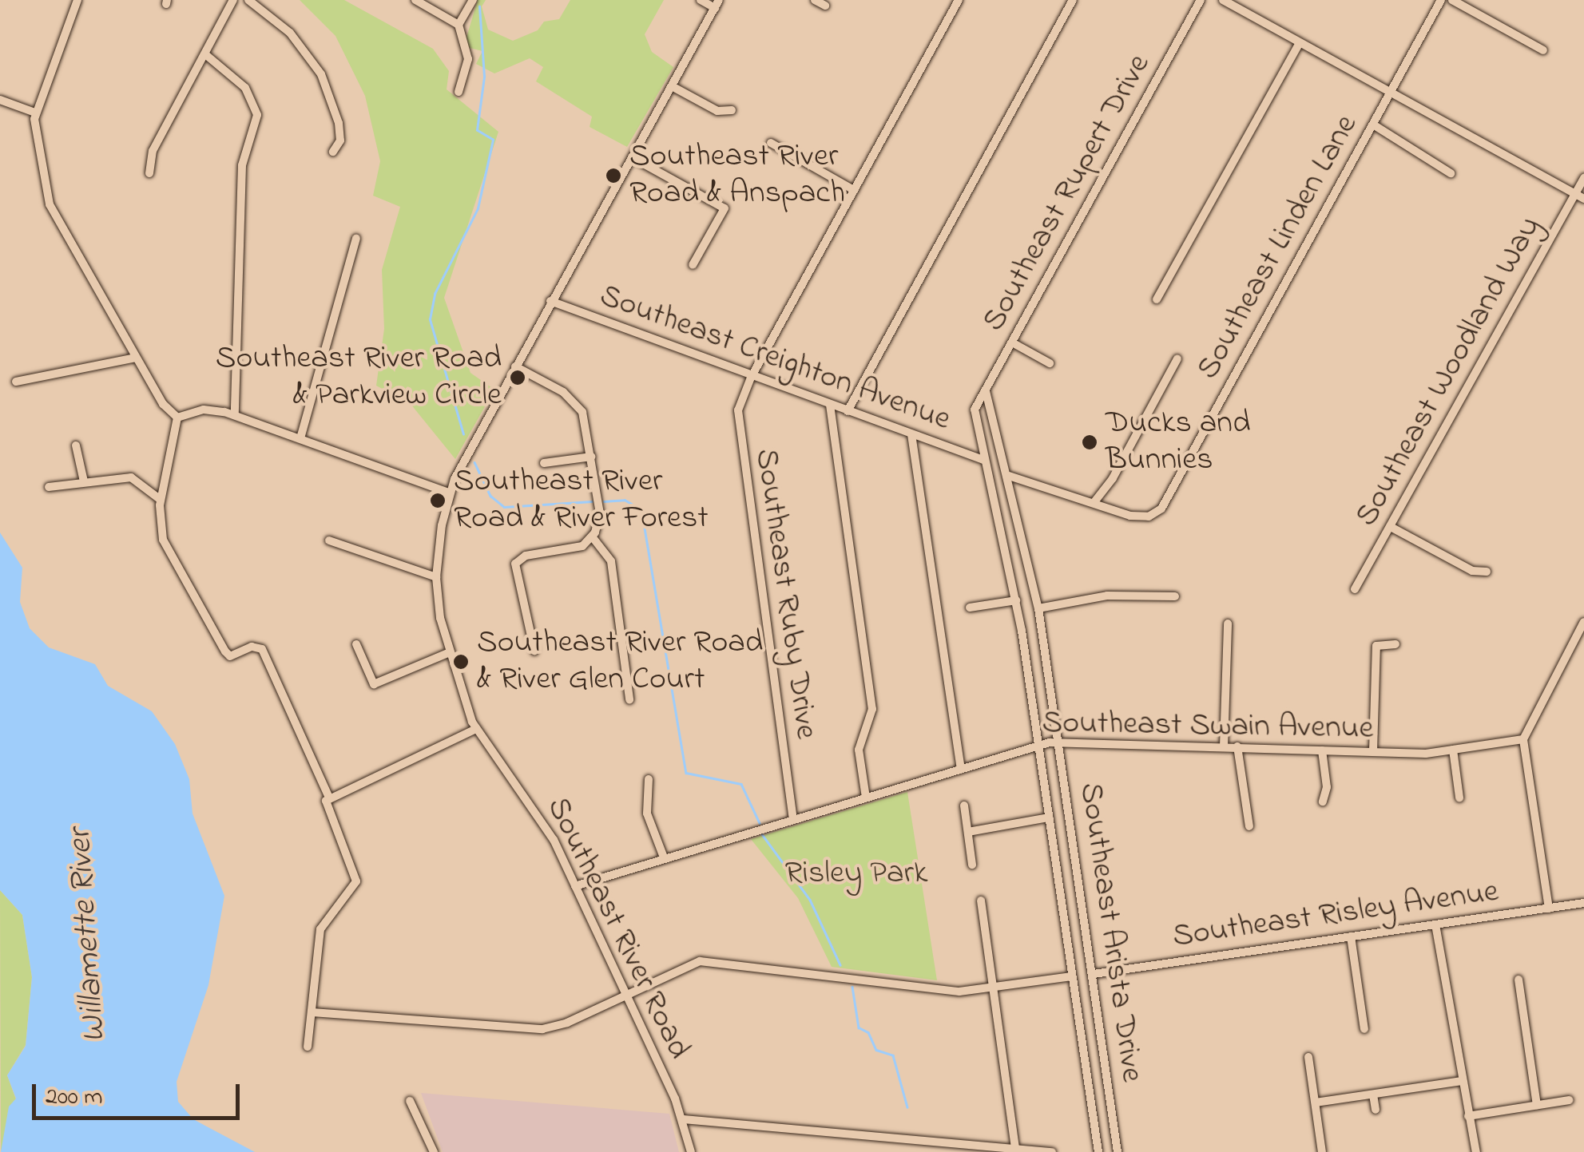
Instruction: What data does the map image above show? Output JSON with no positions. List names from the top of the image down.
{
  "streets": {
    "street": [
      "Southeast Rupert Drive",
      "Southeast Linden Lane",
      "Southeast Creighton Avenue",
      "Southeast Woodland Way",
      "Southeast Ruby Drive",
      "Southeast Swain Avenue",
      "Southeast Risley Avenue",
      "Southeast River Road",
      "Southeast Arista Drive"
    ]
  },
  "crossings": [
    ["Southeast Rupert Drive", "Southeast Arista Drive"],
    ["Southeast Creighton Avenue", "Southeast Ruby Drive"],
    ["Southeast Creighton Avenue", "Southeast River Road"],
    ["Southeast Creighton Avenue", "Southeast Arista Drive"],
    ["Southeast Ruby Drive", "Southeast Swain Avenue"],
    ["Southeast Swain Avenue", "Southeast River Road"],
    ["Southeast Swain Avenue", "Southeast Arista Drive"],
    ["Southeast Risley Avenue", "Southeast Arista Drive"]
  ],
  "water": ["Willamette River"],
  "parks": ["Risley Park"],
  "places": [
    "Southeast River Road & Anspach",
    "Southeast River Road & Parkview Circle",
    "Ducks and Bunnies",
    "Southeast River Road & River Forest",
    "Southeast River Road & River Glen Court"
  ],
  "scale_bar": "200 m"
}
